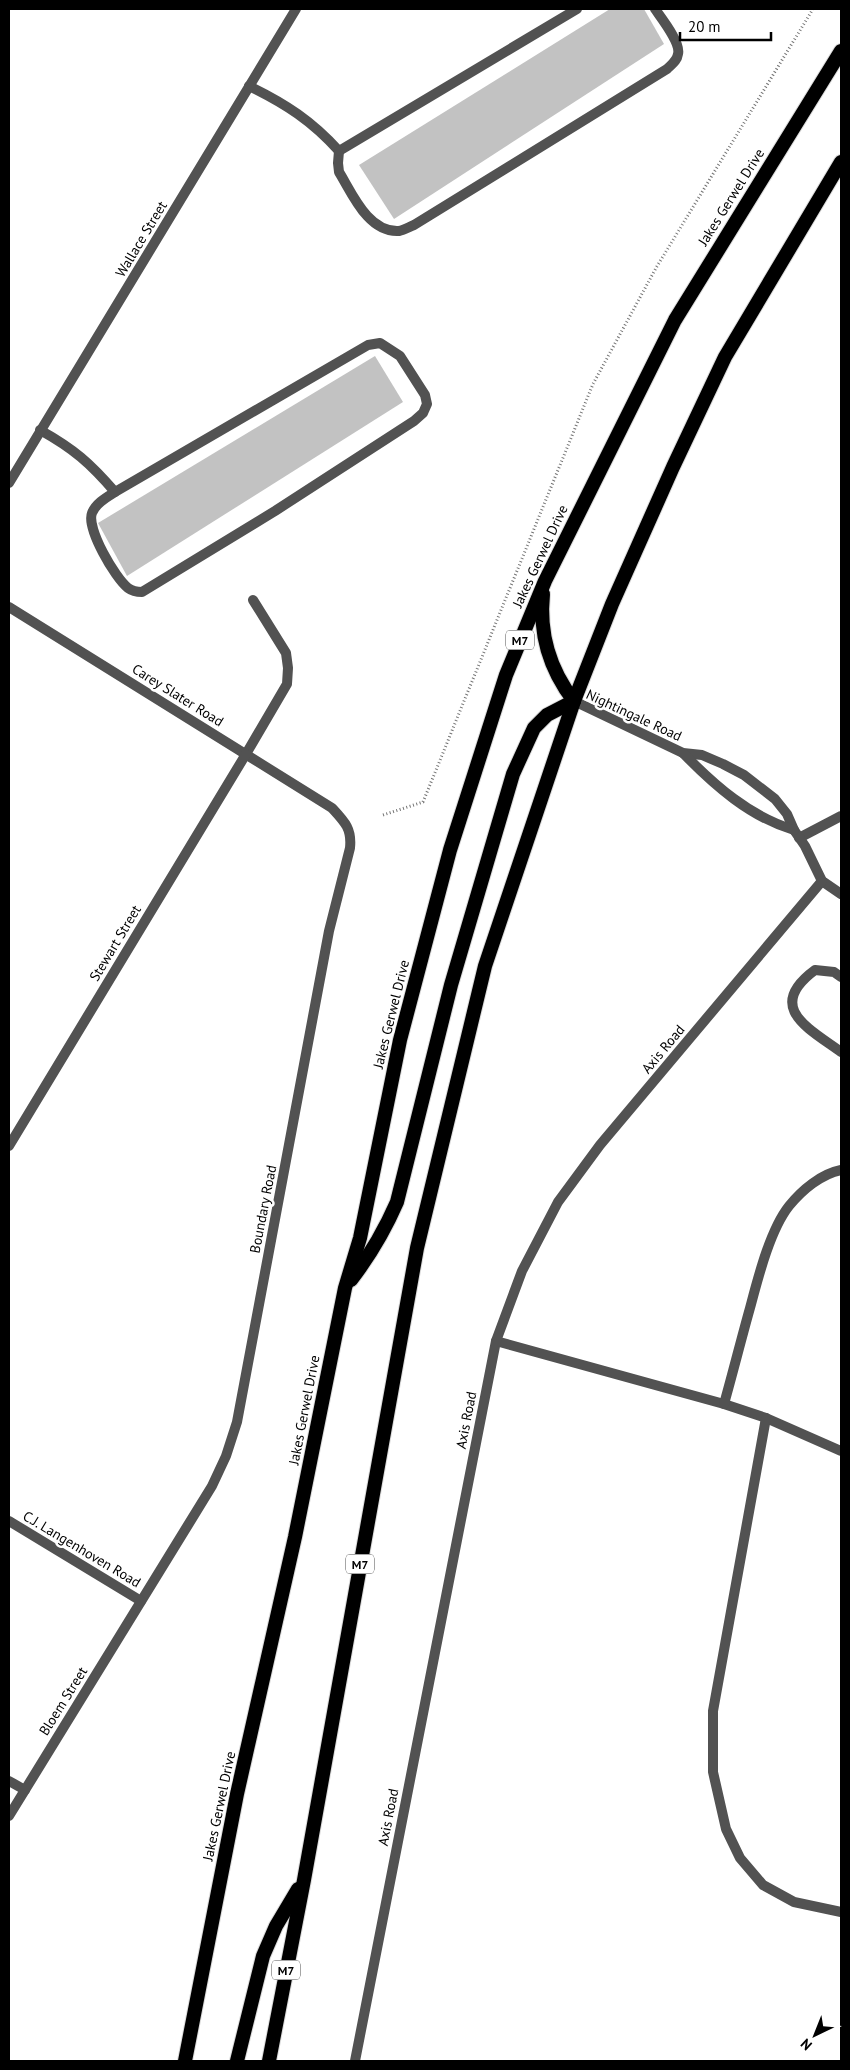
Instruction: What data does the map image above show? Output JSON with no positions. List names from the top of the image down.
{
  "streets": {
    "highway": ["Jakes Gerwel Drive", "M7"],
    "street": [
      "Wallace Street",
      "Carey Slater Road",
      "Nightingale Road",
      "Stewart Street",
      "Axis Road",
      "Boundary Road",
      "C.J. Langenhoven Road",
      "Bloem Street"
    ]
  },
  "crossings": [
    ["M7", "Nightingale Road"],
    ["Carey Slater Road", "Stewart Street"],
    ["Carey Slater Road", "Boundary Road"],
    ["Nightingale Road", "Axis Road"],
    ["Boundary Road", "C.J. Langenhoven Road"],
    ["Boundary Road", "Bloem Street"],
    ["C.J. Langenhoven Road", "Bloem Street"]
  ],
  "scale_bar": "20 m",
  "north": "bottom left"
}
